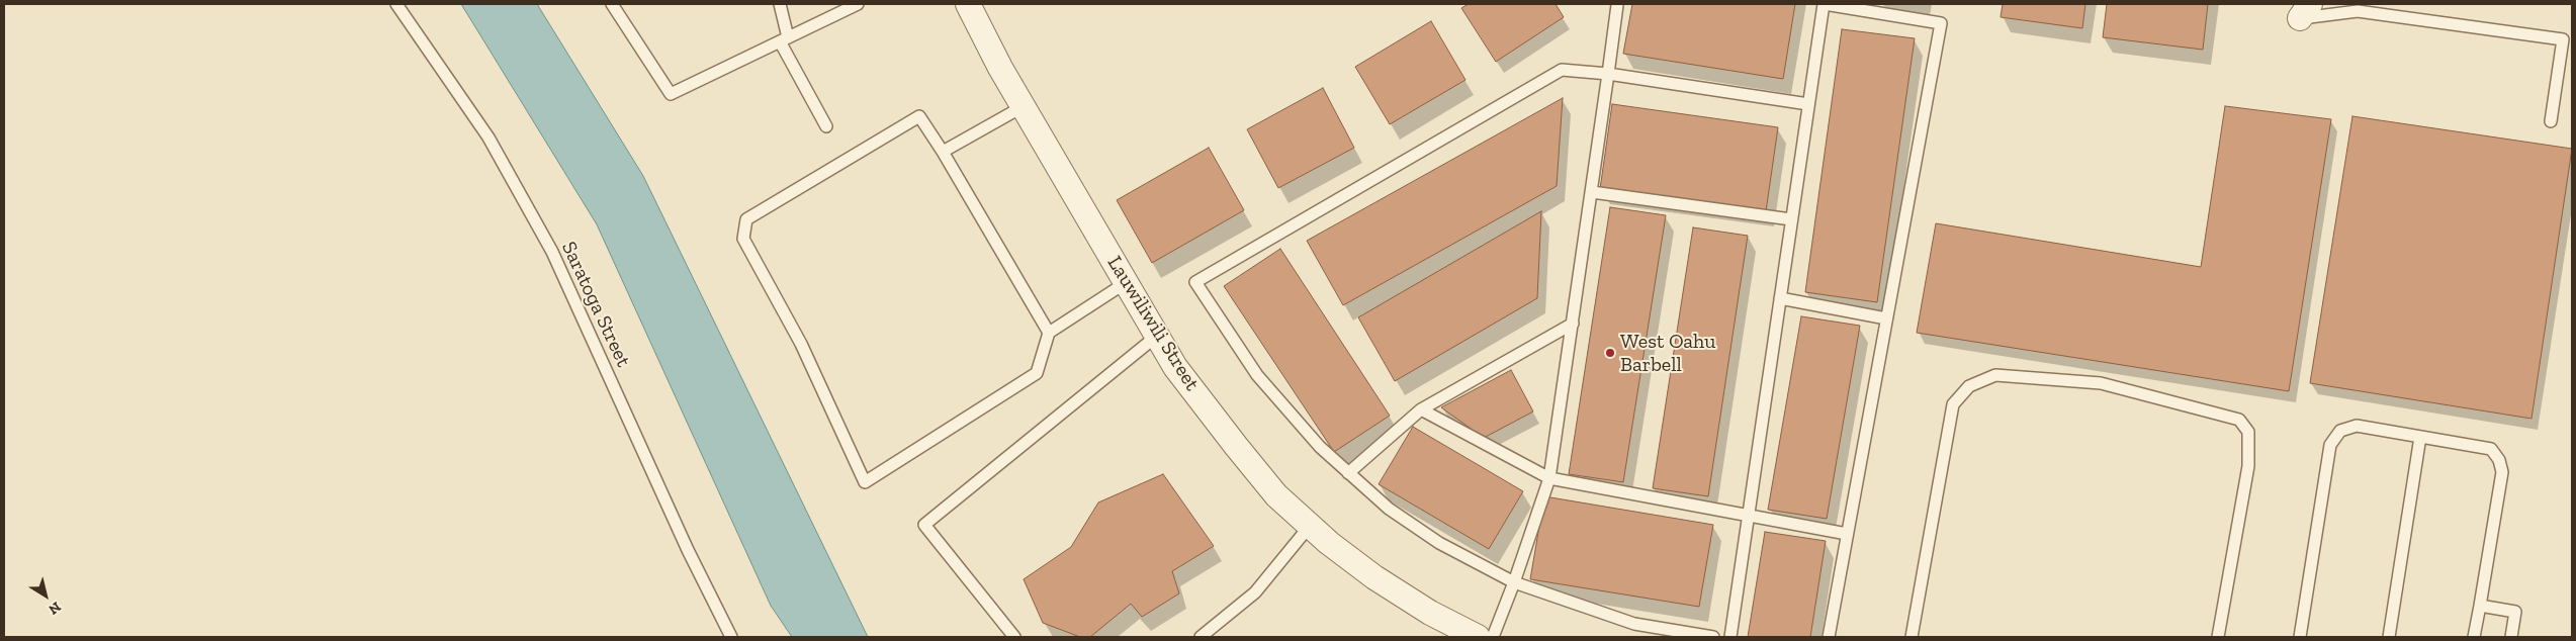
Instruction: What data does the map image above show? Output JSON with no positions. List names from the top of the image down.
{
  "streets": {
    "street": ["Lauwiliwili Street"],
    "lane": ["Saratoga Street"]
  },
  "places": ["West Oahu Barbell"],
  "north": "bottom right"
}
